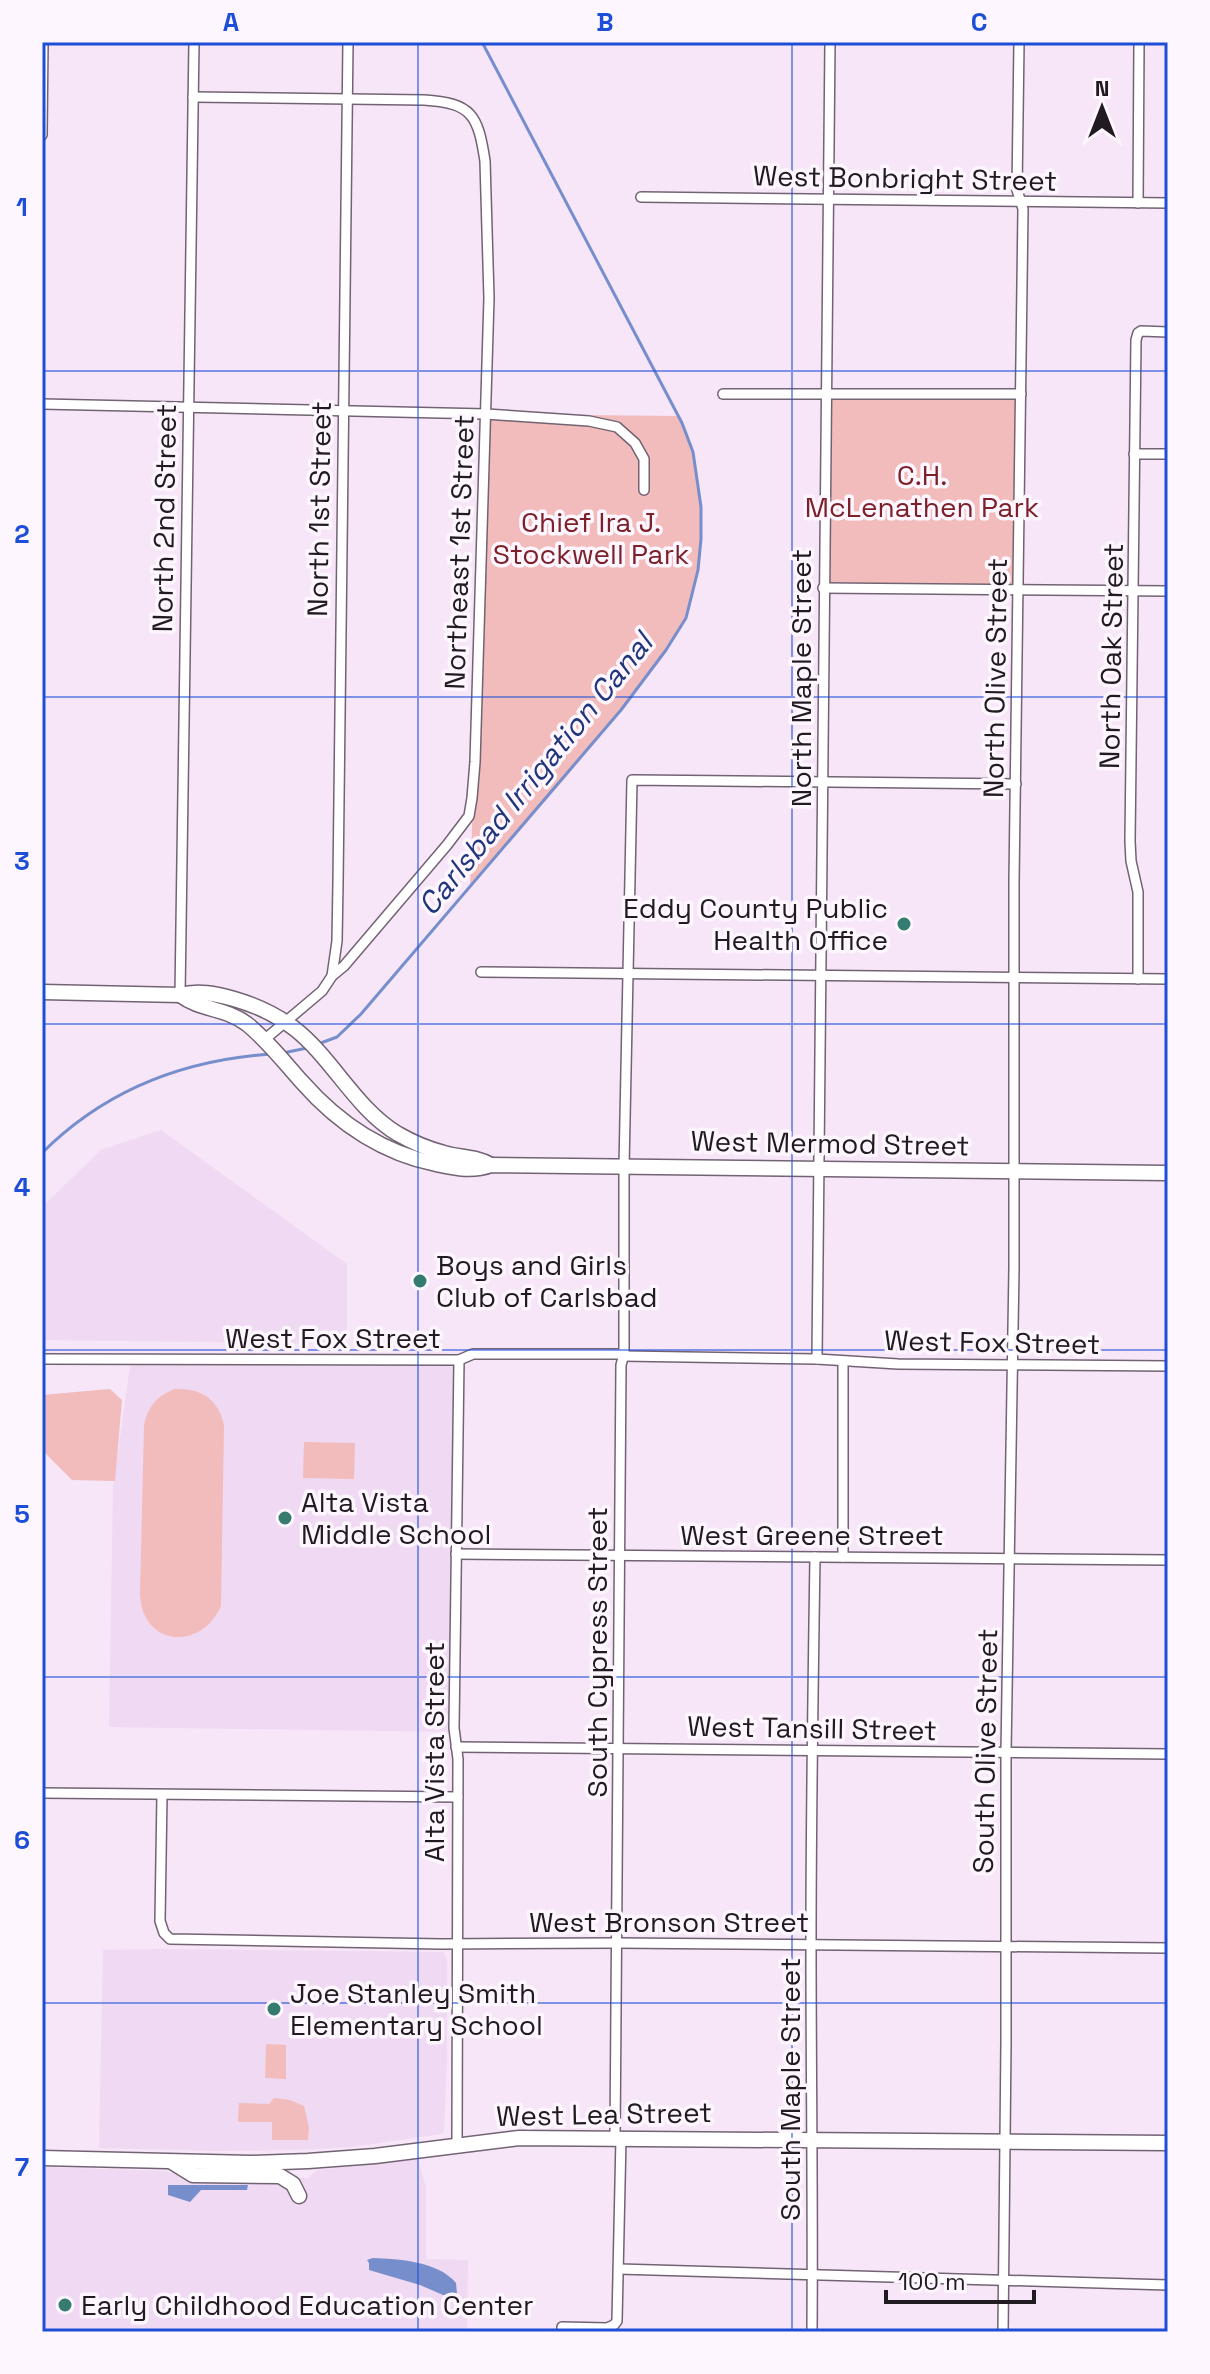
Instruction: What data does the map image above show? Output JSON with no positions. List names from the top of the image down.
{
  "streets": {
    "street": [
      "West Bonbright Street",
      "North 1st Street",
      "North 2nd Street",
      "Northeast 1st Street",
      "North Oak Street",
      "North Maple Street",
      "North Olive Street",
      "West Mermod Street",
      "West Fox Street",
      "West Greene Street",
      "South Cypress Street",
      "West Tansill Street",
      "South Olive Street",
      "Alta Vista Street",
      "West Bronson Street",
      "South Maple Street",
      "West Lea Street"
    ]
  },
  "crossings": [
    ["West Bonbright Street", "North Maple Street"],
    ["West Bonbright Street", "North Olive Street"],
    ["North 1st Street", "Northeast 1st Street"],
    ["North 2nd Street", "Northeast 1st Street"],
    ["North Maple Street", "West Mermod Street"],
    ["North Maple Street", "South Cypress Street"],
    ["North Olive Street", "West Mermod Street"],
    ["North Olive Street", "South Olive Street"],
    ["West Mermod Street", "South Cypress Street"],
    ["West Mermod Street", "South Olive Street"],
    ["West Fox Street", "South Cypress Street"],
    ["West Fox Street", "South Olive Street"],
    ["West Fox Street", "Alta Vista Street"],
    ["West Greene Street", "South Cypress Street"],
    ["West Greene Street", "South Olive Street"],
    ["West Greene Street", "Alta Vista Street"],
    ["West Greene Street", "South Maple Street"],
    ["South Cypress Street", "West Tansill Street"],
    ["South Cypress Street", "West Bronson Street"],
    ["South Cypress Street", "West Lea Street"],
    ["West Tansill Street", "South Olive Street"],
    ["West Tansill Street", "Alta Vista Street"],
    ["West Tansill Street", "South Maple Street"],
    ["South Olive Street", "West Bronson Street"],
    ["South Olive Street", "West Lea Street"],
    ["Alta Vista Street", "West Bronson Street"],
    ["Alta Vista Street", "West Lea Street"],
    ["West Bronson Street", "South Maple Street"],
    ["South Maple Street", "West Lea Street"]
  ],
  "water": ["Carlsbad Irrigation Canal"],
  "parks": ["C.H. McLenathen Park", "Chief Ira J. Stockwell Park"],
  "places": [
    "Eddy County Public Health Office",
    "Boys and Girls Club of Carlsbad",
    "Alta Vista Middle School",
    "Joe Stanley Smith Elementary School",
    "Early Childhood Education Center"
  ],
  "scale_bar": "100 m",
  "north": "top",
  "grid": {
    "columns": ["A", "B", "C"],
    "rows": [
      "1",
      "2",
      "3",
      "4",
      "5",
      "6",
      "7"
    ]
  }
}
